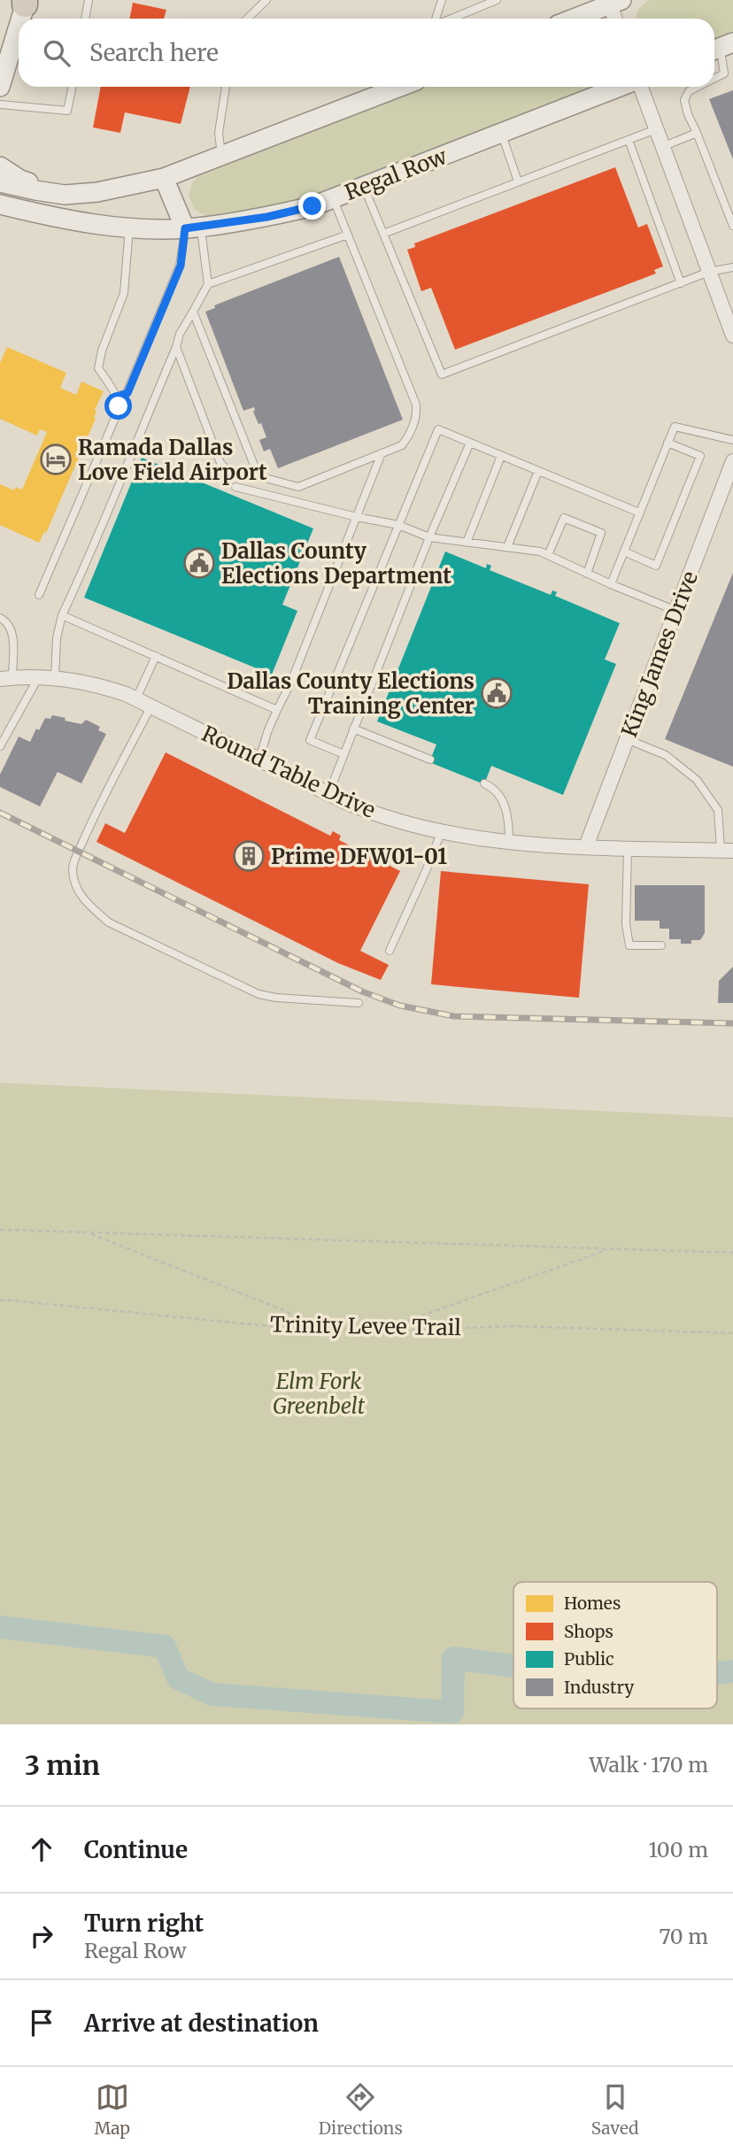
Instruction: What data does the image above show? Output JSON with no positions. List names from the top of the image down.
{
  "streets": {
    "main road": ["Regal Row"],
    "street": ["King James Drive", "Round Table Drive"],
    "path": ["Trinity Levee Trail"]
  },
  "crossings": [
    ["King James Drive", "Round Table Drive"]
  ],
  "parks": ["Elm Fork Greenbelt"],
  "places": {
    "hotel": ["Ramada Dallas Love Field Airport"],
    "public building": ["Dallas County Elections Department", "Dallas County Elections Training Center"],
    "building": ["Prime DFW01-01"]
  },
  "legend": [
    "Homes",
    "Shops",
    "Public",
    "Industry"
  ],
  "page": {
    "search": "Search here",
    "heading": ["3 min", "Walk · 170 m"],
    "list": [
      ["Continue", "100 m"],
      ["Turn right", "Regal Row", "70 m"],
      "Arrive at destination"
    ],
    "nav": ["Map", "Directions", "Saved"]
  }
}
